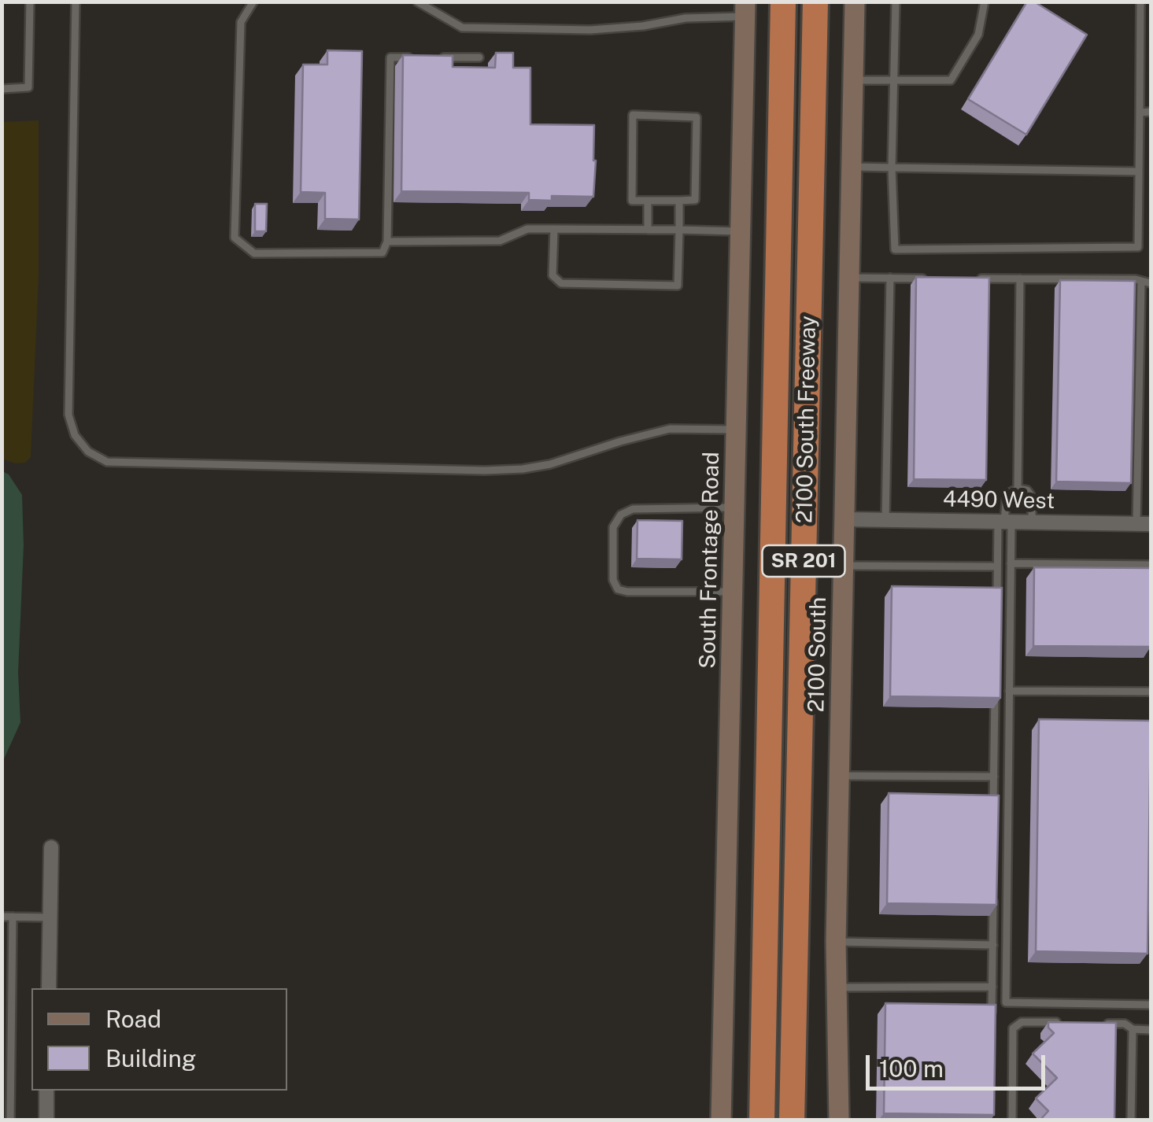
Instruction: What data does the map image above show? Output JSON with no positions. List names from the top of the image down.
{
  "streets": {
    "highway": ["2100 South Freeway", "SR 201"],
    "street": ["4490 West", "South Frontage Road", "2100 South"]
  },
  "crossings": [
    ["4490 West", "2100 South"]
  ],
  "legend": ["Road", "Building"],
  "scale_bar": "100 m"
}
